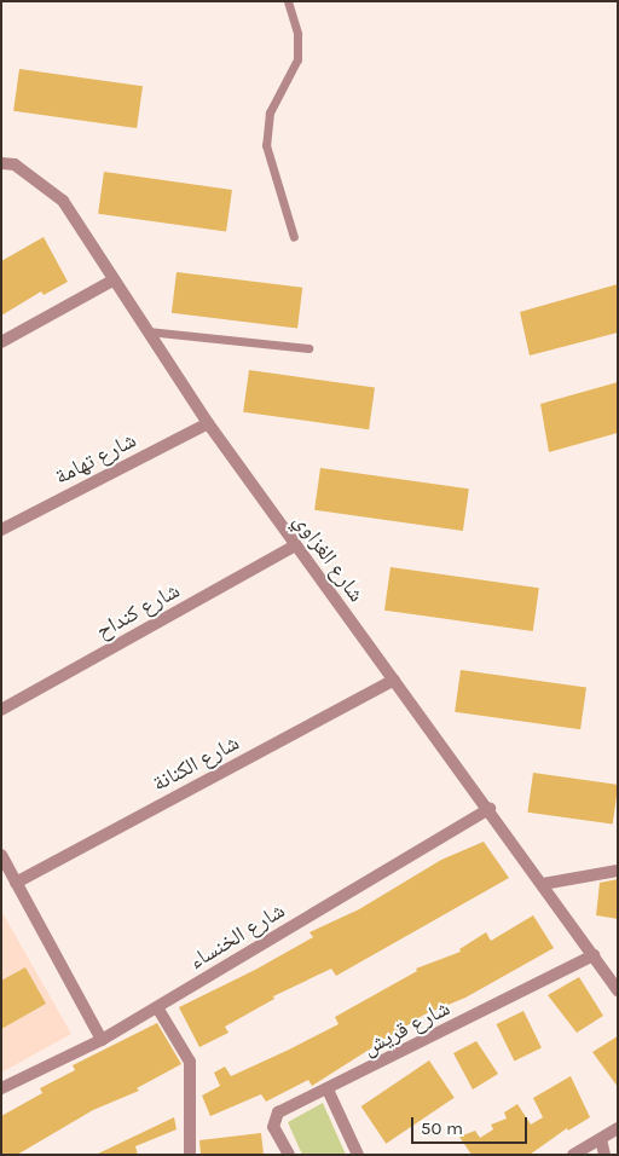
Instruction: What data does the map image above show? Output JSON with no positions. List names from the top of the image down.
{
  "streets": {
    "street": [
      "شارع تهامة",
      "شارع الغزاوي",
      "شارع كنداح",
      "شارع الكنانة",
      "شارع الخنساء",
      "شارع قريش"
    ]
  },
  "crossings": [
    ["شارع تهامة", "شارع الغزاوي"],
    ["شارع الغزاوي", "شارع كنداح"],
    ["شارع الغزاوي", "شارع الكنانة"],
    ["شارع الغزاوي", "شارع الخنساء"],
    ["شارع الغزاوي", "شارع قريش"]
  ],
  "scale_bar": "50 m"
}
